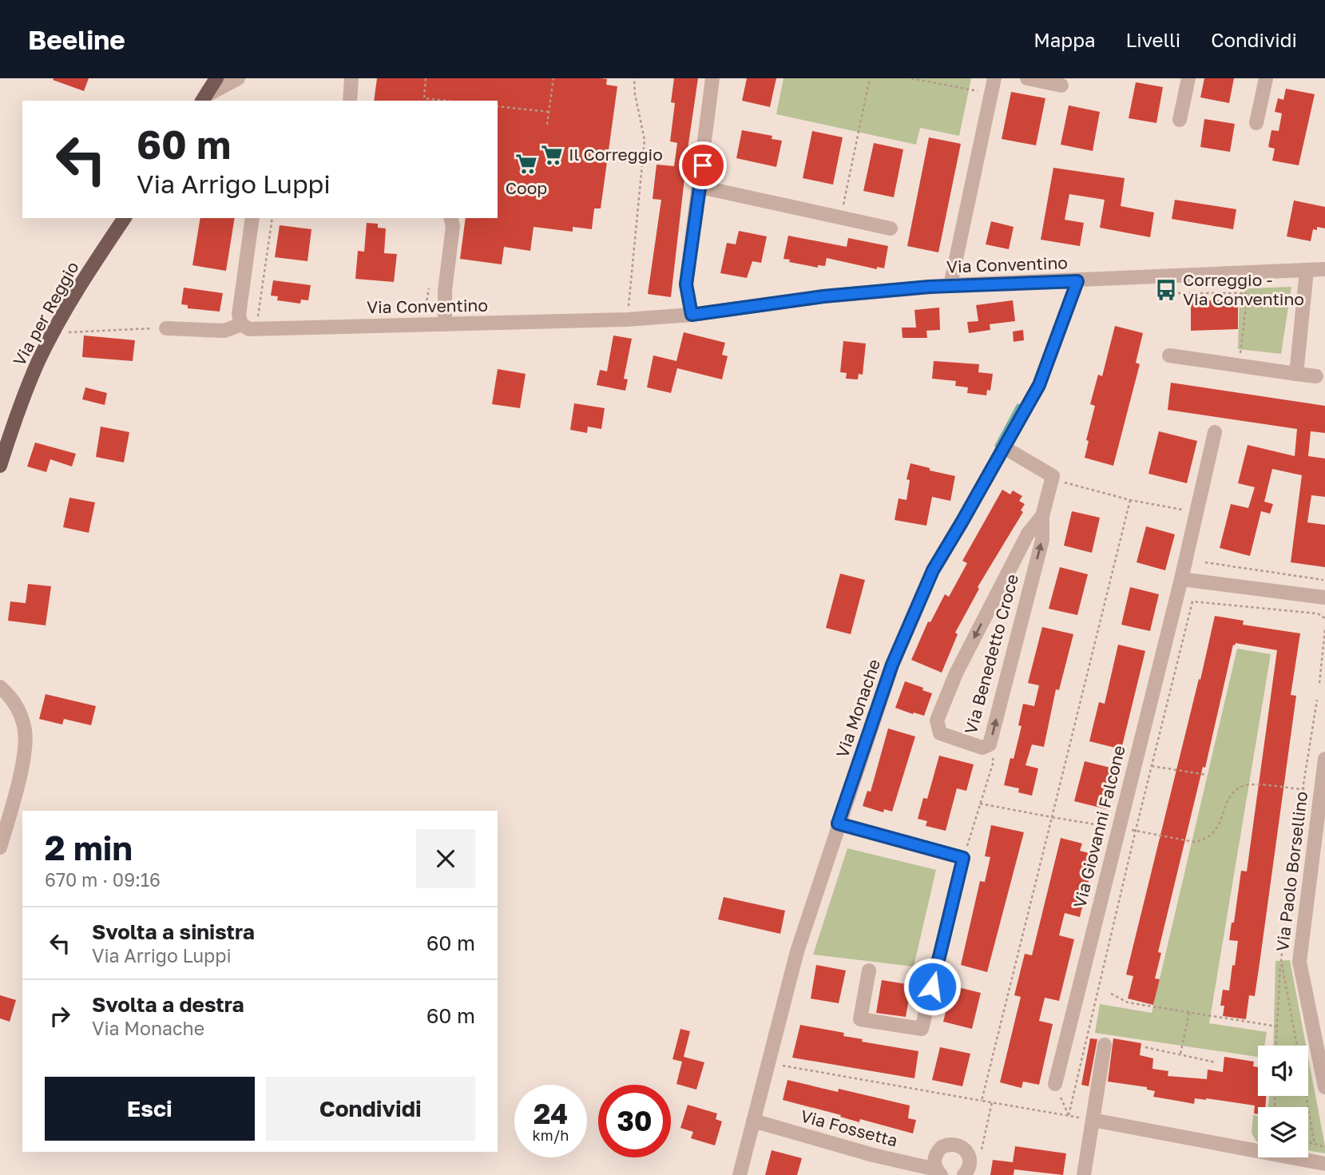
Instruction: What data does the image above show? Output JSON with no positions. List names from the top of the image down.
{
  "streets": {
    "main road": ["Via per Reggio"],
    "street": [
      "Via Conventino",
      "Via Benedetto Croce",
      "Via Monache",
      "Via Giovanni Falcone",
      "Via Paolo Borsellino",
      "Via Fossetta"
    ]
  },
  "crossings": [
    ["Via Conventino", "Via Monache"],
    ["Via Monache", "Via Fossetta"]
  ],
  "places": {
    "supermarket": ["Il Correggio", "Coop"],
    "bus stop": ["Correggio - Via Conventino"]
  },
  "page": {
    "header": "Beeline",
    "nav": ["Mappa", "Livelli", "Condividi"],
    "turn": ["60 m", "Via Arrigo Luppi"],
    "heading": ["2 min", "670 m · 09:16"],
    "list": [
      {
        "name": "Svolta a sinistra",
        "note": "Via Arrigo Luppi",
        "value": "60 m"
      },
      {
        "name": "Svolta a destra",
        "note": "Via Monache",
        "value": "60 m"
      }
    ],
    "buttons": ["Esci", "Condividi"],
    "speed": "24 km/h",
    "limit": "30"
  }
}
